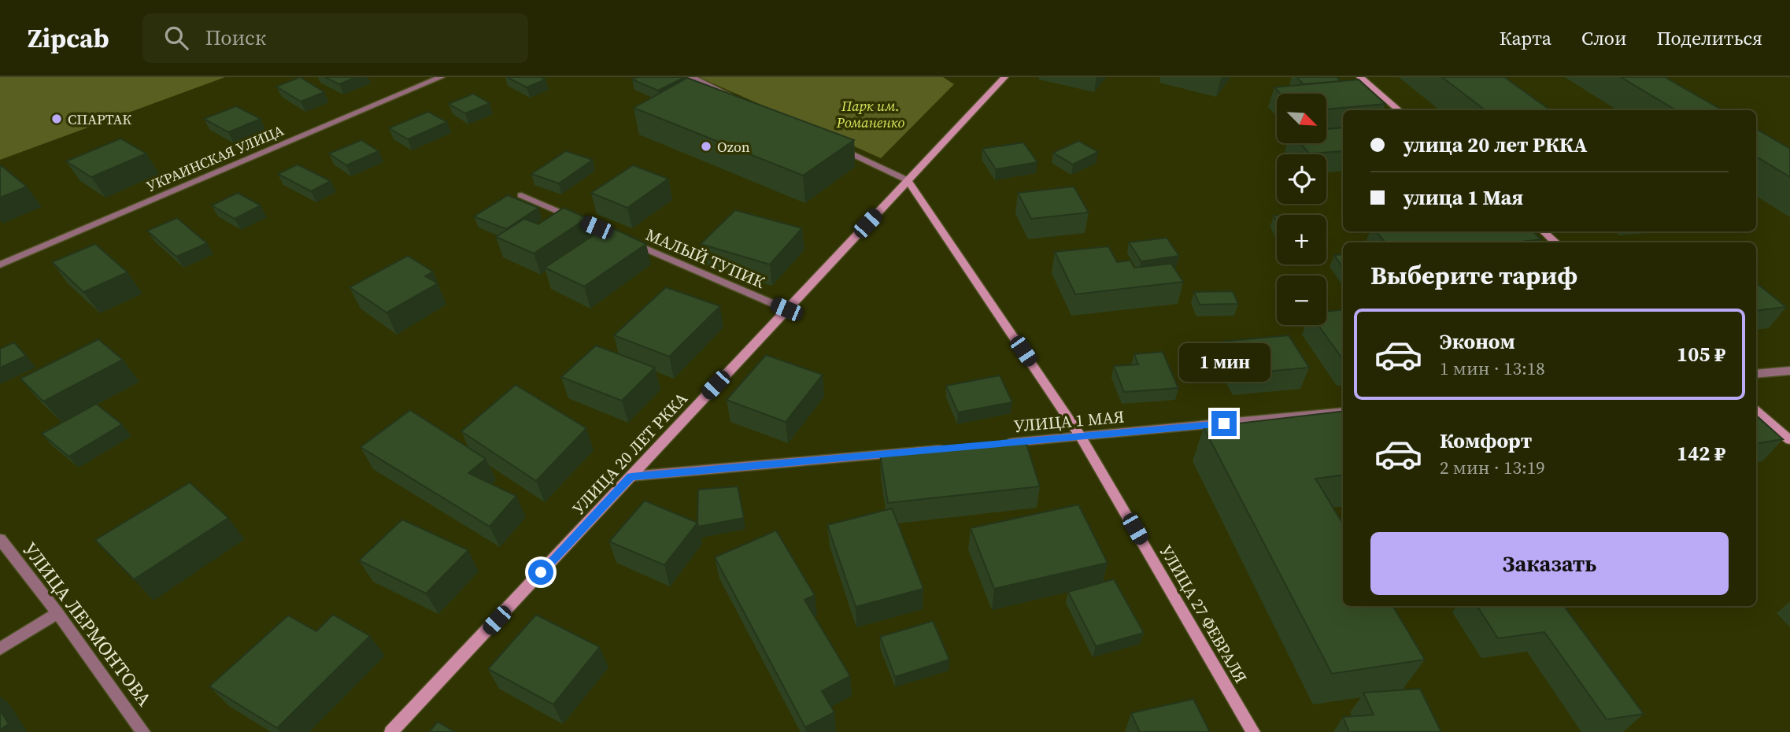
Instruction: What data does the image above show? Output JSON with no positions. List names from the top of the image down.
{
  "streets": {
    "street": [
      "УКРАИНСКАЯ УЛИЦА",
      "МАЛЫЙ ТУПИК",
      "УЛИЦА 1 МАЯ",
      "УЛИЦА 20 ЛЕТ РККА",
      "УЛИЦА 27 ФЕВРАЛЯ",
      "УЛИЦА ЛЕРМОНТОВА"
    ]
  },
  "crossings": [
    ["МАЛЫЙ ТУПИК", "УЛИЦА 20 ЛЕТ РККА"],
    ["УЛИЦА 1 МАЯ", "УЛИЦА 27 ФЕВРАЛЯ"],
    ["УЛИЦА 20 ЛЕТ РККА", "УЛИЦА 27 ФЕВРАЛЯ"]
  ],
  "parks": ["Парк им. Романенко"],
  "places": ["СПАРТАК", "Ozon"],
  "north": "bottom right",
  "page": {
    "header": "Zipcab",
    "search": "Поиск",
    "nav": ["Карта", "Слои", "Поделиться"],
    "map_buttons": ["+", "−"],
    "banner": ["улица 20 лет РККА", "улица 1 Мая"],
    "heading": "Выберите тариф",
    "list": [
      {
        "name": "Эконом",
        "note": "1 мин · 13:18",
        "value": "105 ₽"
      },
      {
        "name": "Комфорт",
        "note": "2 мин · 13:19",
        "value": "142 ₽"
      }
    ],
    "bubble": "1 мин",
    "buttons": "Заказать"
  }
}
